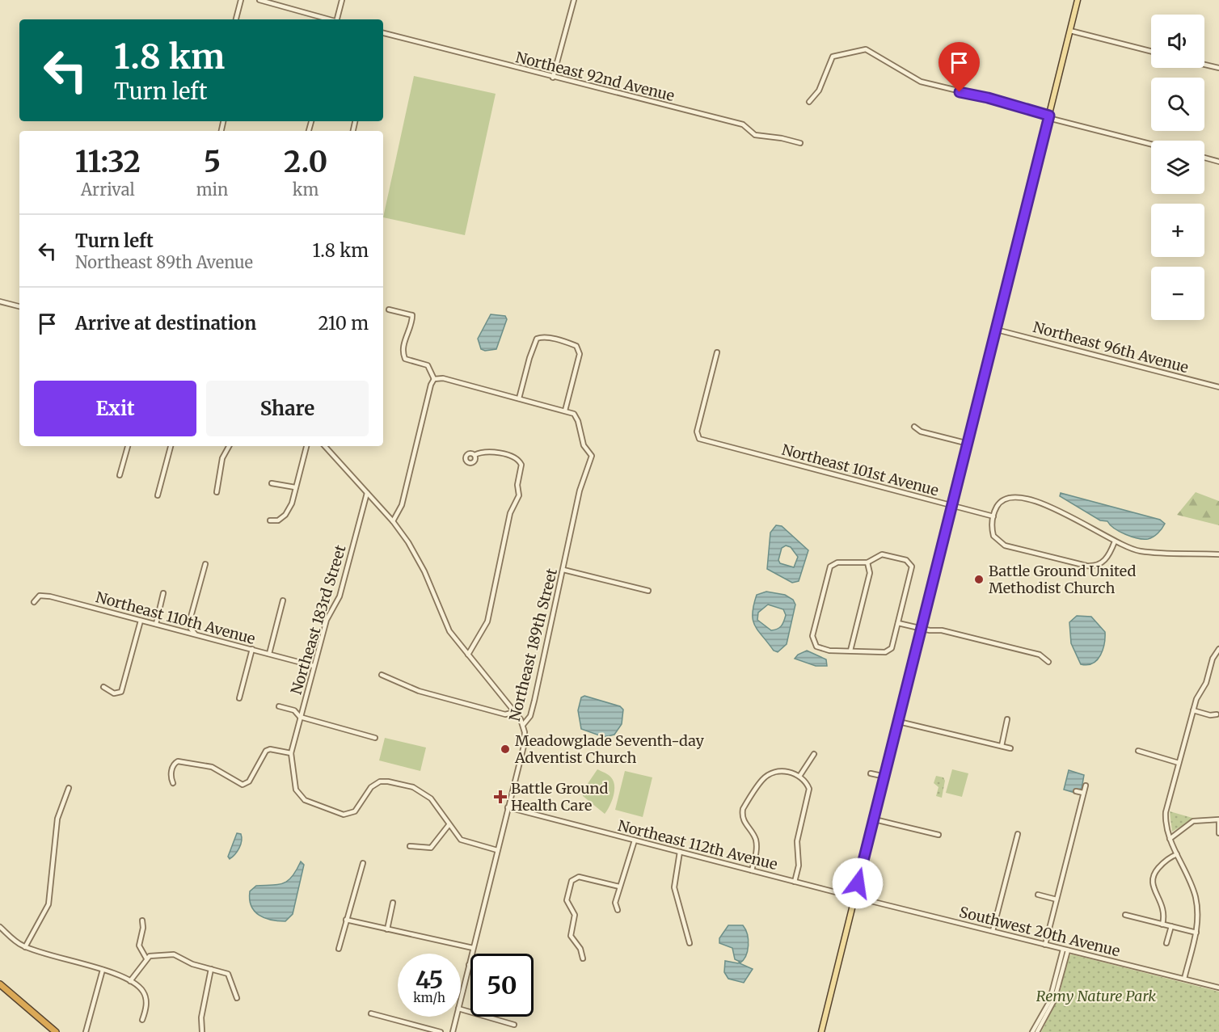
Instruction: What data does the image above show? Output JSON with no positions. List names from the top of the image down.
{
  "streets": {
    "street": [
      "Northeast 92nd Avenue",
      "Northeast 96th Avenue",
      "Northeast 101st Avenue",
      "Northeast 110th Avenue",
      "Northeast 183rd Street",
      "Northeast 189th Street",
      "Northeast 112th Avenue",
      "Southwest 20th Avenue"
    ]
  },
  "crossings": [
    ["Northeast 110th Avenue", "Northeast 183rd Street"],
    ["Northeast 189th Street", "Northeast 112th Avenue"],
    ["Northeast 112th Avenue", "Southwest 20th Avenue"]
  ],
  "parks": ["Remy Nature Park"],
  "places": {
    "other": ["Battle Ground United Methodist Church", "Meadowglade Seventh-day Adventist Church"],
    "health": ["Battle Ground Health Care"]
  },
  "page": {
    "map_buttons": ["+", "−"],
    "turn": ["1.8 km", "Turn left"],
    "eta": [
      "11:32",
      "Arrival",
      "5",
      "min",
      "2.0",
      "km"
    ],
    "list": [
      {
        "name": "Turn left",
        "note": "Northeast 89th Avenue",
        "value": "1.8 km"
      },
      {
        "name": "Arrive at destination",
        "value": "210 m"
      }
    ],
    "buttons": ["Exit", "Share"],
    "speed": "45 km/h",
    "limit": "50"
  }
}
